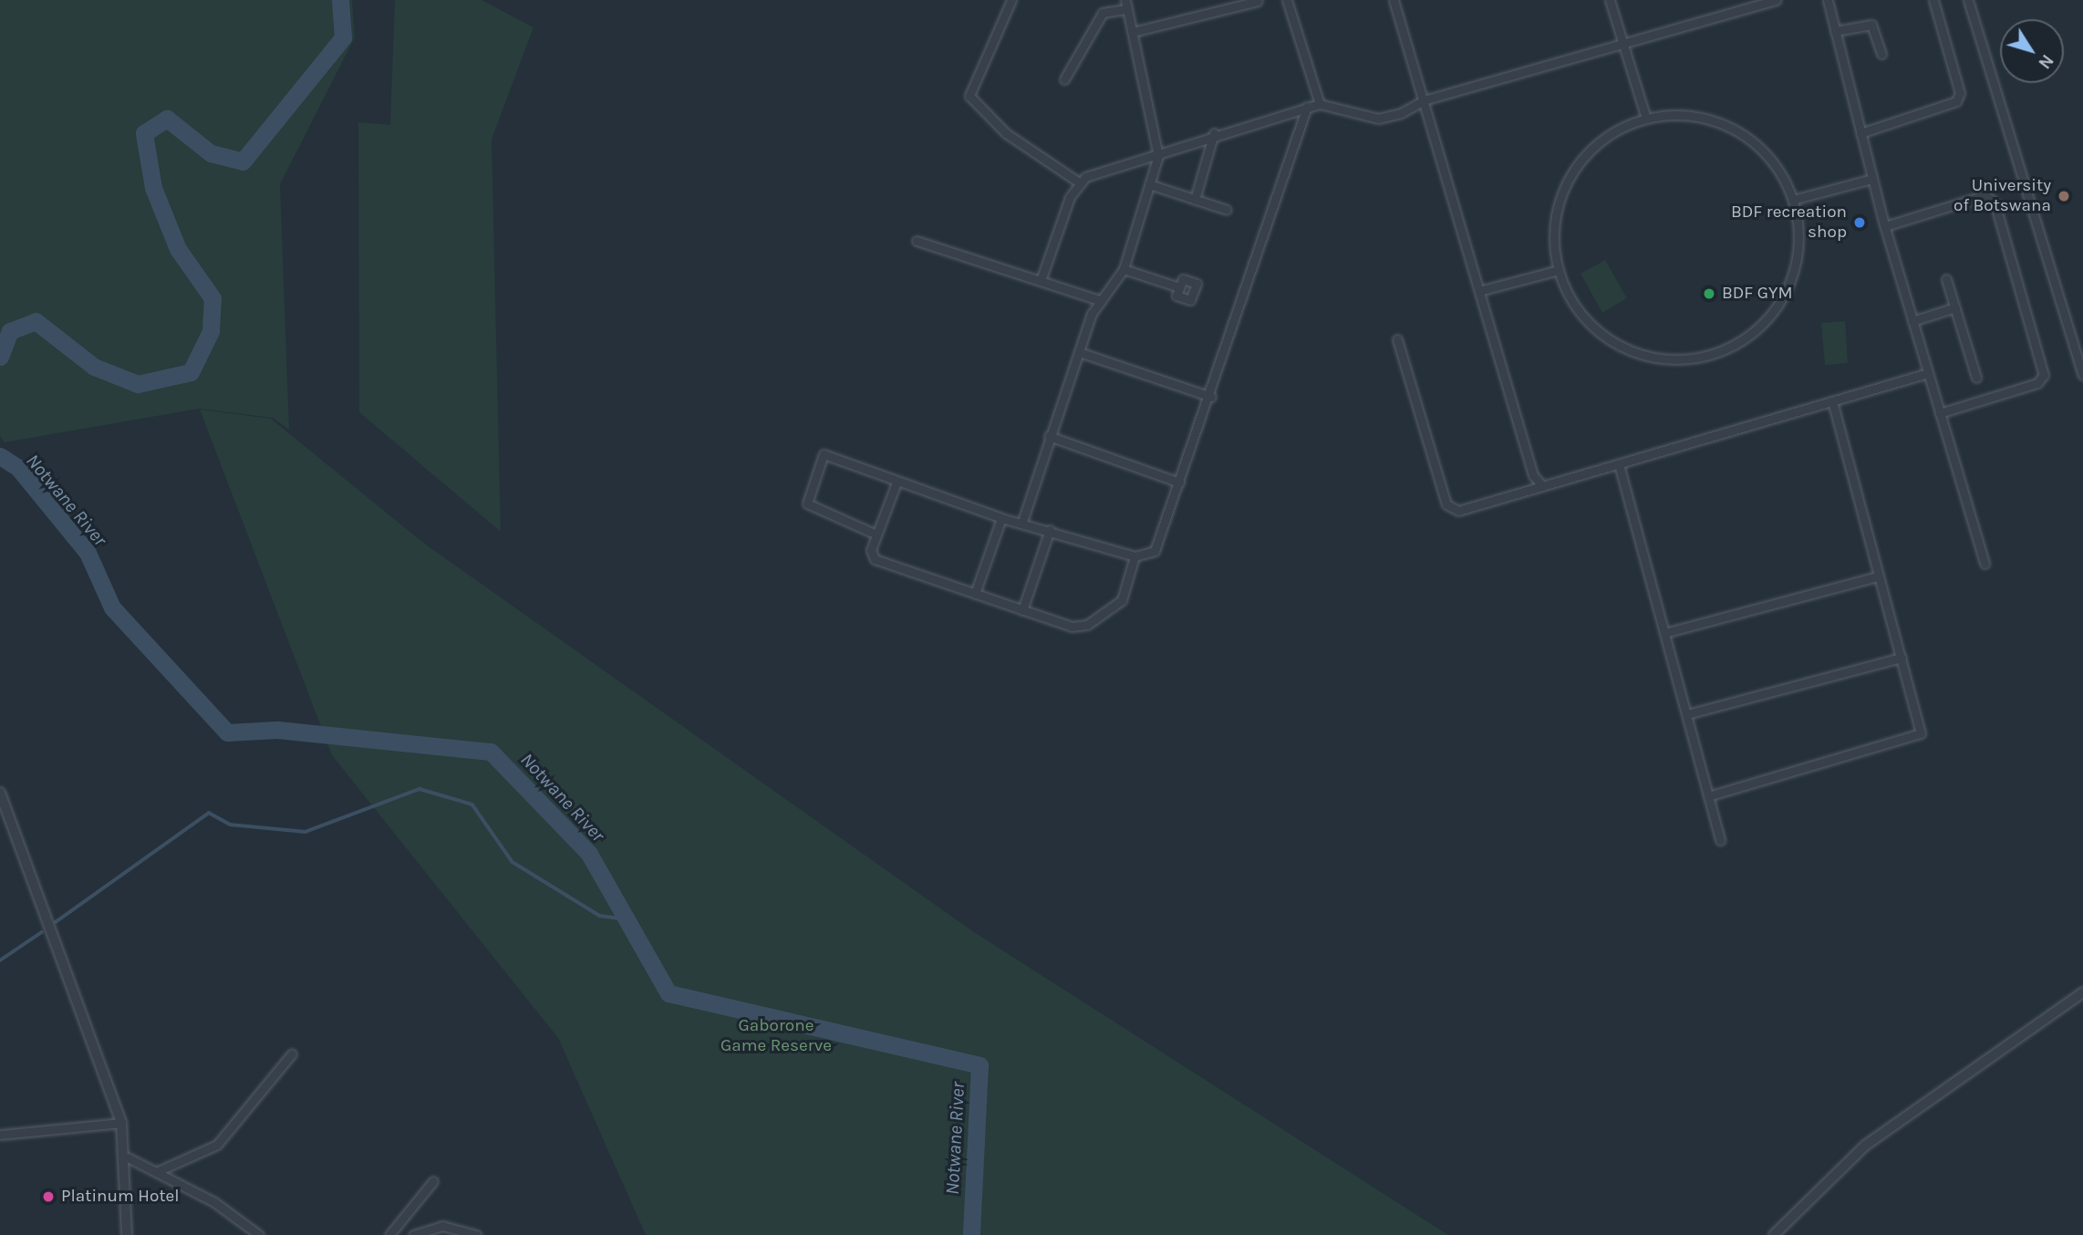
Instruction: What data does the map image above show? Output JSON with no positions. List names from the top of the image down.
{
  "water": ["Notwane River"],
  "parks": ["Gaborone Game Reserve"],
  "places": [
    "University of Botswana",
    "BDF recreation shop",
    "BDF GYM",
    "Platinum Hotel"
  ],
  "north": "bottom right"
}
